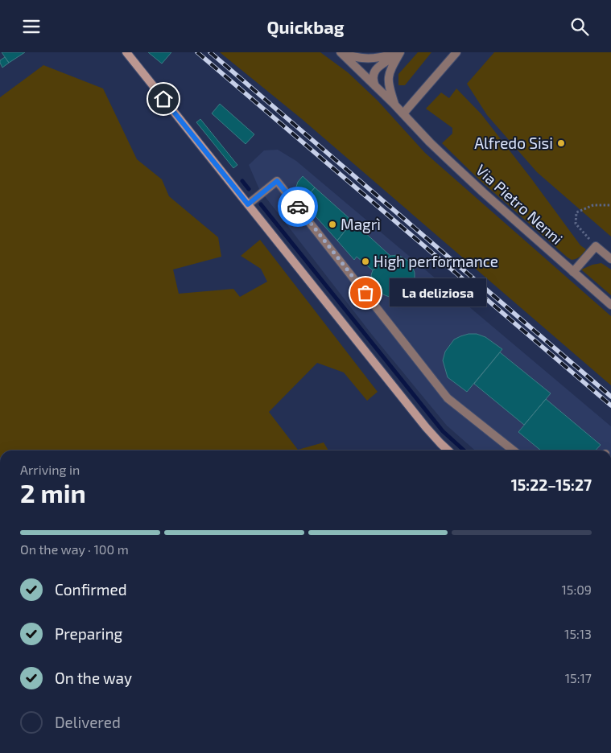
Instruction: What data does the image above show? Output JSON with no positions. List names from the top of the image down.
{
  "streets": {
    "street": ["Via Pietro Nenni"]
  },
  "places": [
    "Alfredo Sisi",
    "Magrì",
    "High performance",
    "La deliziosa"
  ],
  "page": {
    "header": "Quickbag",
    "bubble": "La deliziosa",
    "heading": ["2 min", "Arriving in", "15:22–15:27"],
    "bar": "On the way · 100 m",
    "list": [
      ["Confirmed", "15:09"],
      ["Preparing", "15:13"],
      ["On the way", "15:17"],
      "Delivered"
    ]
  }
}
